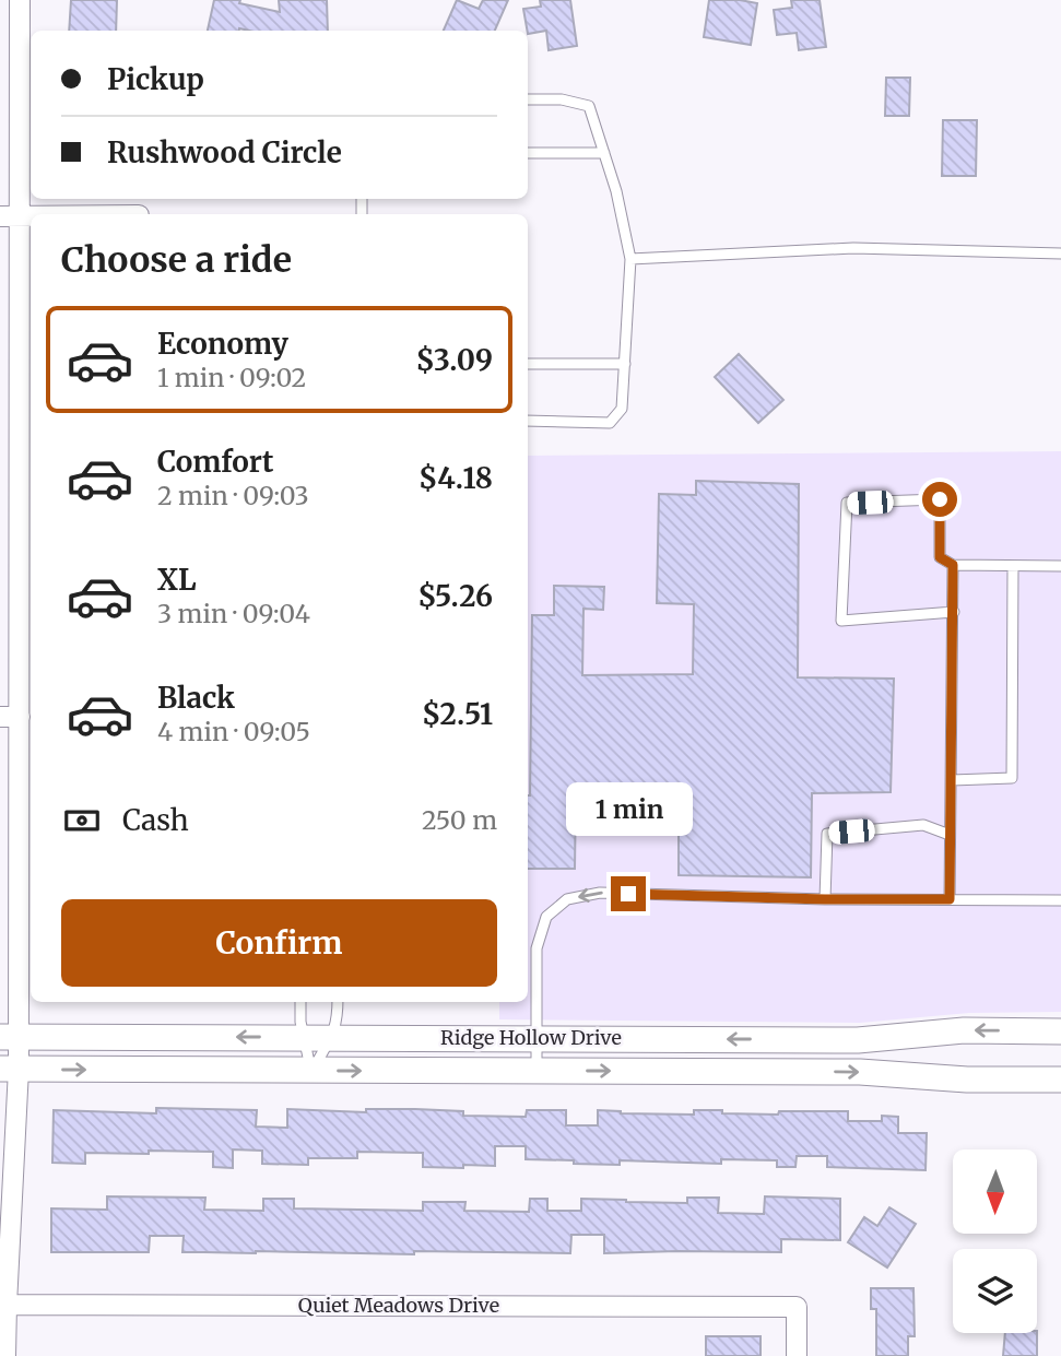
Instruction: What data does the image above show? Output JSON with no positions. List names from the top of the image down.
{
  "streets": {
    "street": ["Ridge Hollow Drive", "Quiet Meadows Drive"]
  },
  "north": "bottom",
  "page": {
    "banner": ["Pickup", "Rushwood Circle"],
    "heading": "Choose a ride",
    "list": [
      {
        "name": "Economy",
        "note": "1 min · 09:02",
        "value": "$3.09"
      },
      {
        "name": "Comfort",
        "note": "2 min · 09:03",
        "value": "$4.18"
      },
      {
        "name": "XL",
        "note": "3 min · 09:04",
        "value": "$5.26"
      },
      {
        "name": "Black",
        "note": "4 min · 09:05",
        "value": "$2.51"
      }
    ],
    "pay": ["Cash", "250 m"],
    "bubble": "1 min",
    "buttons": "Confirm"
  }
}
